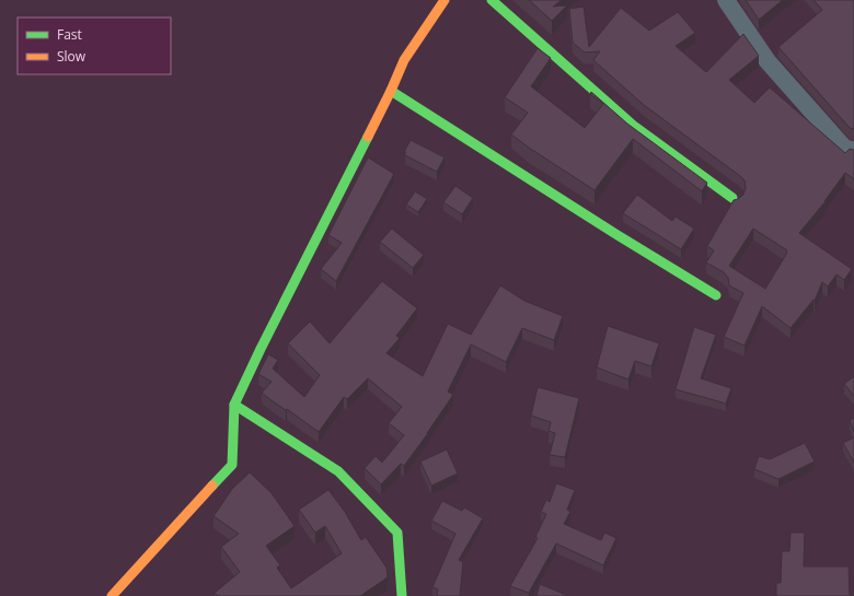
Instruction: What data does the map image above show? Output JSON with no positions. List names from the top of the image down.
{
  "legend": ["Fast", "Slow"]
}
